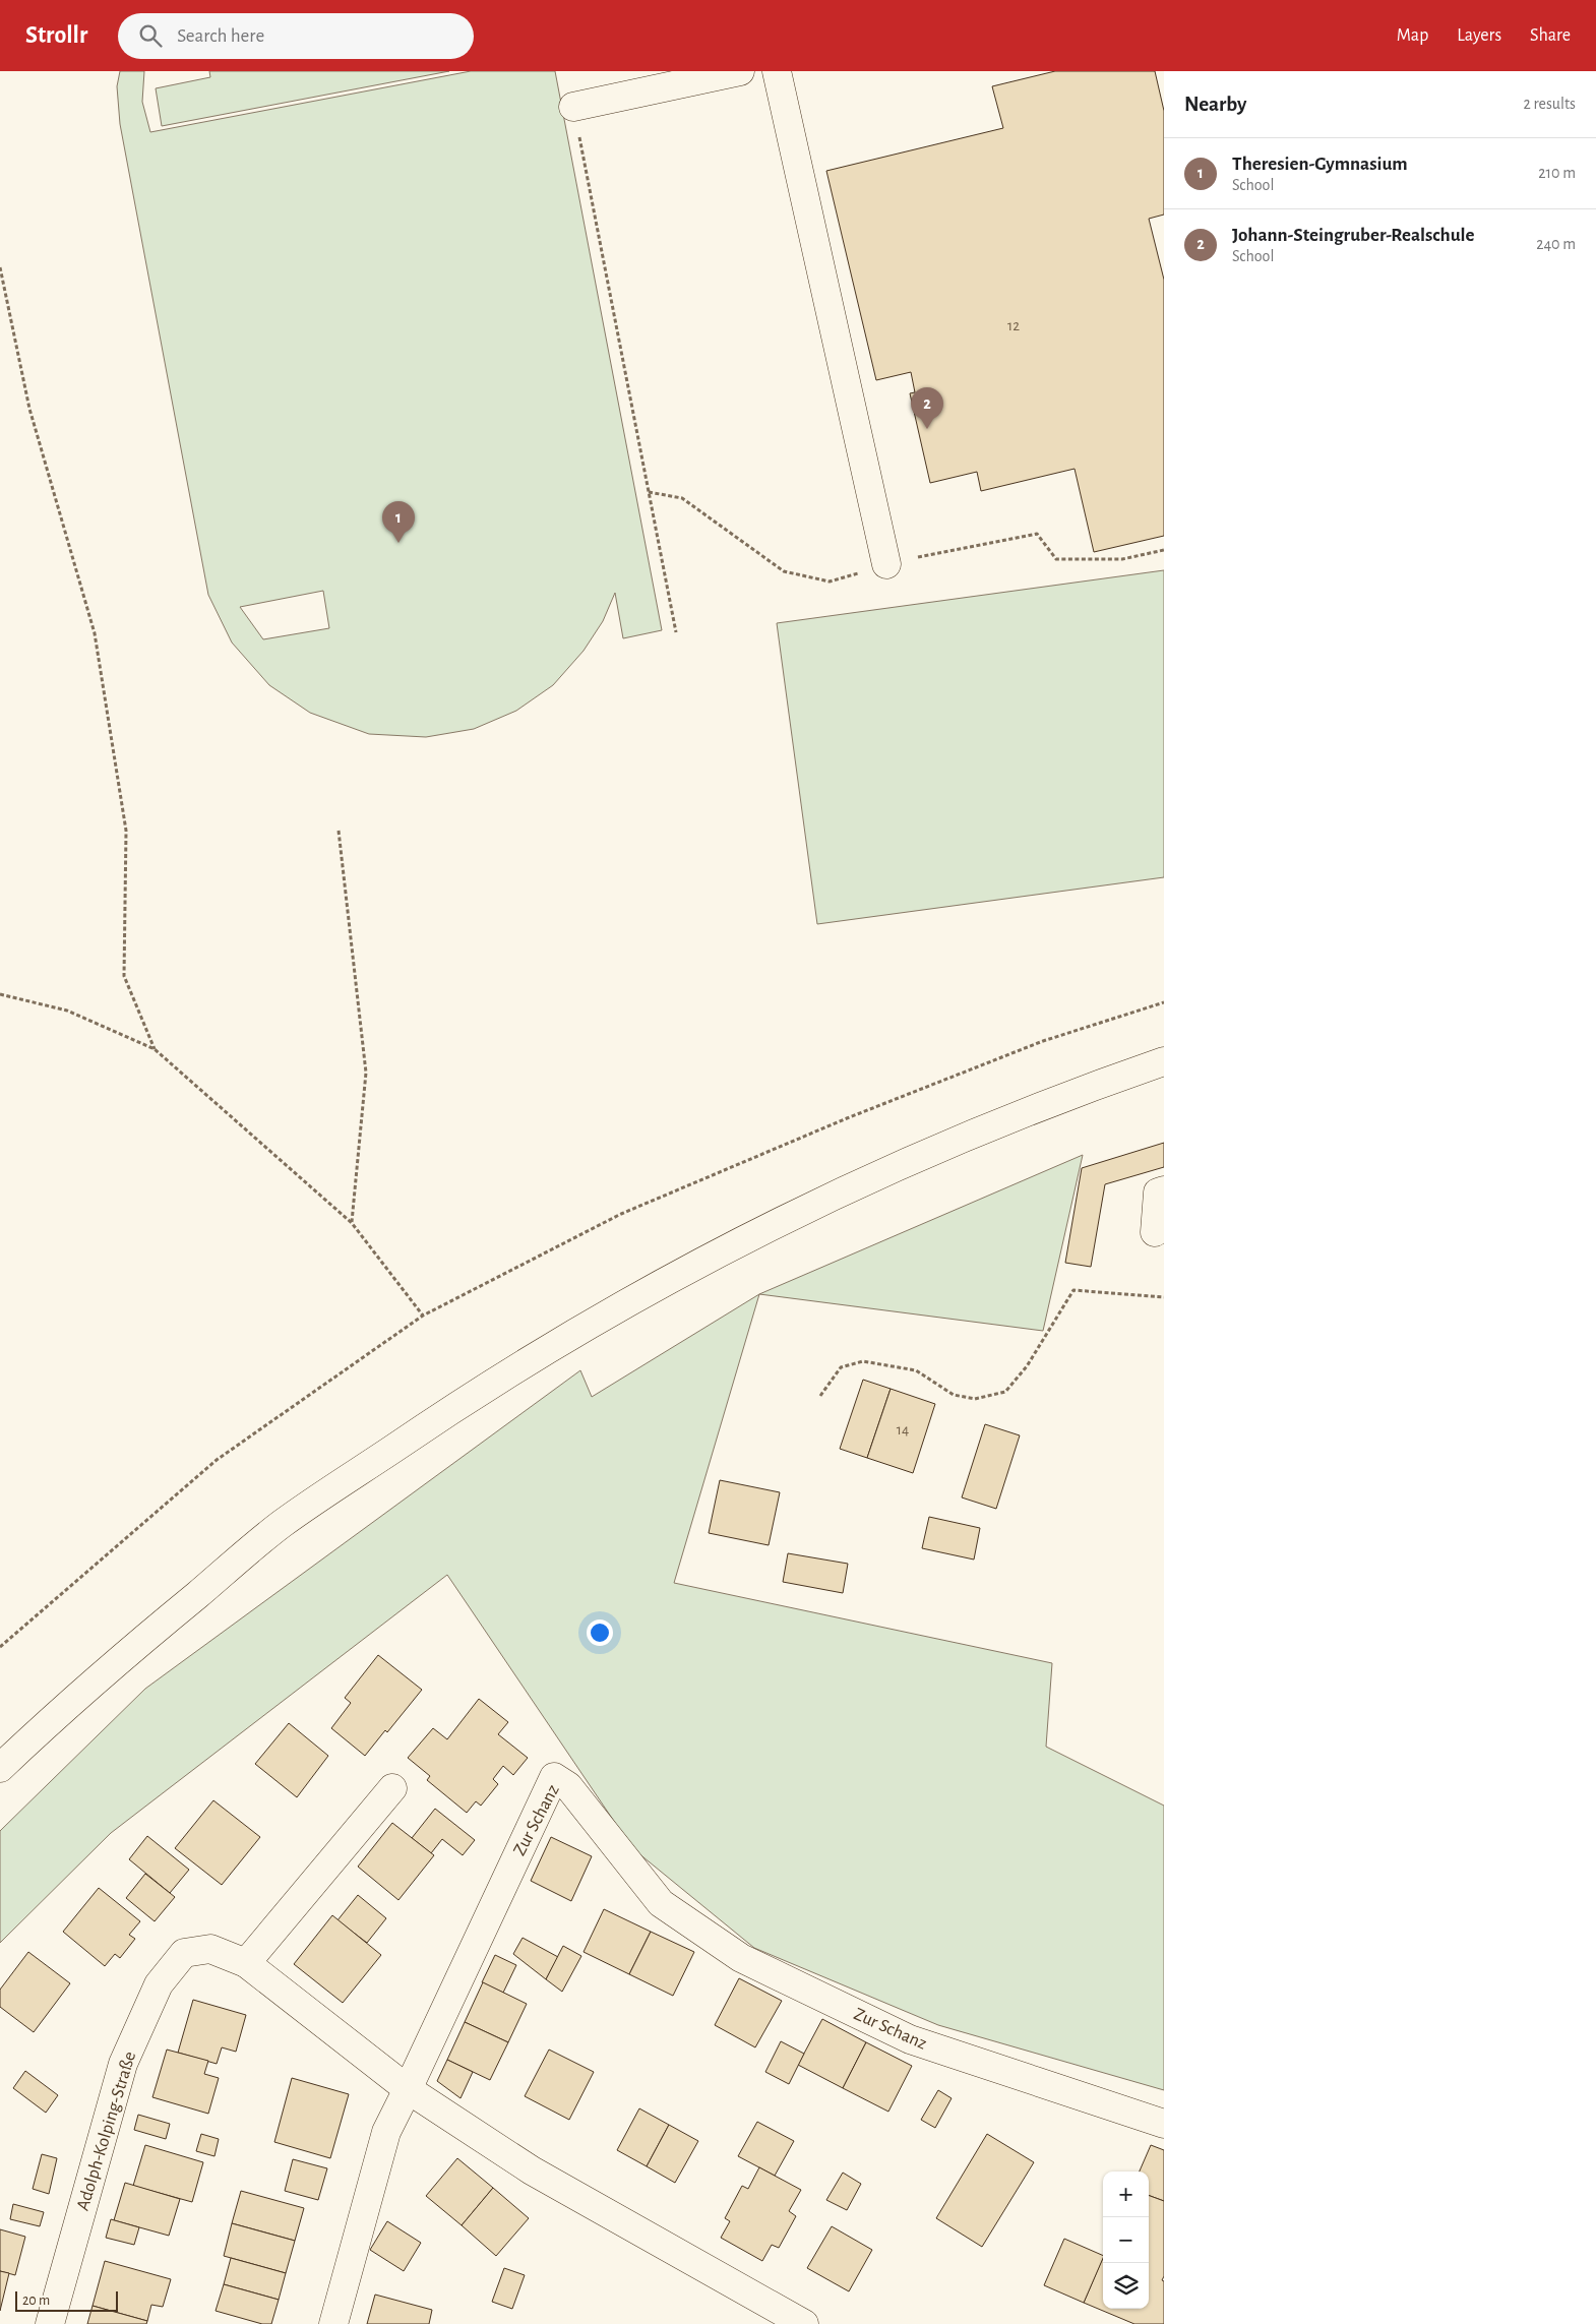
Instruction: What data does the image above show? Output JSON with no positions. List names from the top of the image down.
{
  "streets": {
    "street": ["Zur Schanz", "Adolph-Kolping-Straße"]
  },
  "crossings": [
    ["Zur Schanz", "Adolph-Kolping-Straße"]
  ],
  "house_numbers": ["12", "14"],
  "scale_bar": "20 m",
  "page": {
    "header": "Strollr",
    "search": "Search here",
    "nav": ["Map", "Layers", "Share"],
    "heading": ["Nearby", "2 results"],
    "list": [
      {
        "mark": "1",
        "name": "Theresien-Gymnasium",
        "note": "School",
        "value": "210 m"
      },
      {
        "mark": "2",
        "name": "Johann-Steingruber-Realschule",
        "note": "School",
        "value": "240 m"
      }
    ],
    "pins": ["2", "1"],
    "map_buttons": ["+", "−"],
    "scale": "20 m"
  }
}
